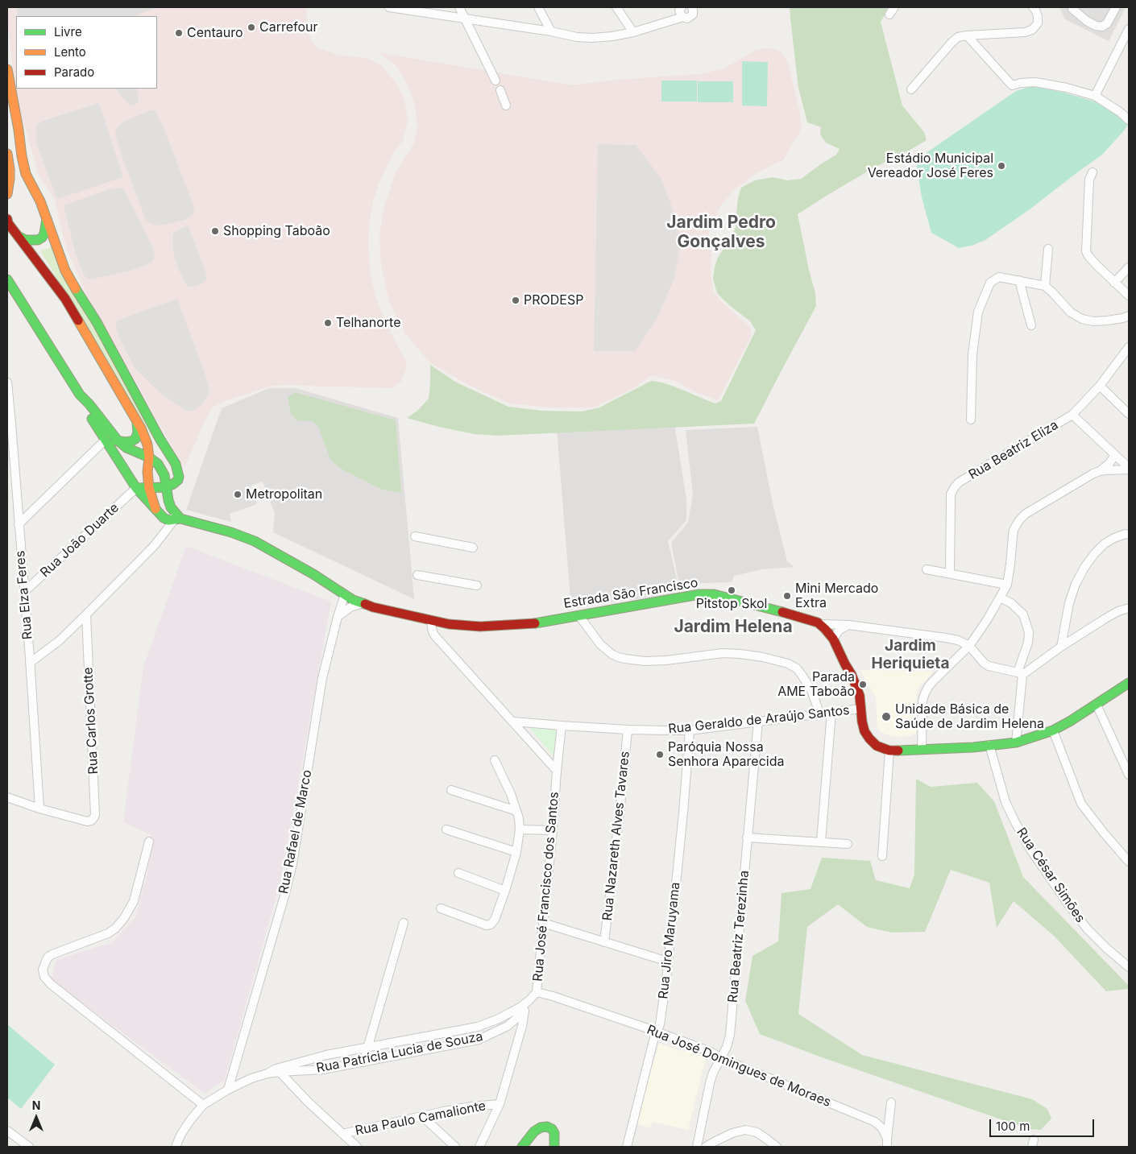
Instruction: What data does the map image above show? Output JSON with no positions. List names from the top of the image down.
{
  "streets": {
    "main road": ["Estrada São Francisco"],
    "street": [
      "Rua Beatriz Eliza",
      "Rua João Duarte",
      "Rua Elza Feres",
      "Rua Geraldo de Araújo Santos",
      "Rua Carlos Grotte",
      "Rua Rafael de Marco",
      "Rua Nazareth Alves Tavares",
      "Rua César Simões",
      "Rua José Francisco dos Santos",
      "Rua Beatriz Terezinha",
      "Rua Jiro Maruyama",
      "Rua Patrícia Lucia de Souza",
      "Rua José Domingues de Moraes",
      "Rua Paulo Camalionte"
    ]
  },
  "crossings": [
    ["Rua João Duarte", "Estrada São Francisco"],
    ["Rua João Duarte", "Rua Elza Feres"],
    ["Estrada São Francisco", "Rua Rafael de Marco"],
    ["Rua Elza Feres", "Rua Carlos Grotte"],
    ["Rua Geraldo de Araújo Santos", "Rua Nazareth Alves Tavares"],
    ["Rua Geraldo de Araújo Santos", "Rua José Francisco dos Santos"],
    ["Rua Geraldo de Araújo Santos", "Rua Beatriz Terezinha"],
    ["Rua Geraldo de Araújo Santos", "Rua Jiro Maruyama"],
    ["Rua Rafael de Marco", "Rua Patrícia Lucia de Souza"],
    ["Rua José Francisco dos Santos", "Rua Patrícia Lucia de Souza"],
    ["Rua José Francisco dos Santos", "Rua José Domingues de Moraes"],
    ["Rua José Francisco dos Santos", "Rua Paulo Camalionte"],
    ["Rua Beatriz Terezinha", "Rua José Domingues de Moraes"],
    ["Rua Jiro Maruyama", "Rua José Domingues de Moraes"]
  ],
  "districts": ["Jardim Pedro Gonçalves", "Jardim Helena", "Jardim Heriquieta"],
  "places": [
    "Carrefour",
    "Centauro",
    "Estádio Municipal Vereador José Feres",
    "Shopping Taboão",
    "PRODESP",
    "Telhanorte",
    "Metropolitan",
    "Pitstop Skol",
    "Mini Mercado Extra",
    "Parada AME Taboão",
    "Unidade Básica de Saúde de Jardim Helena",
    "Paróquia Nossa Senhora Aparecida"
  ],
  "legend": ["Livre", "Lento", "Parado"],
  "scale_bar": "100 m",
  "north": "top"
}
